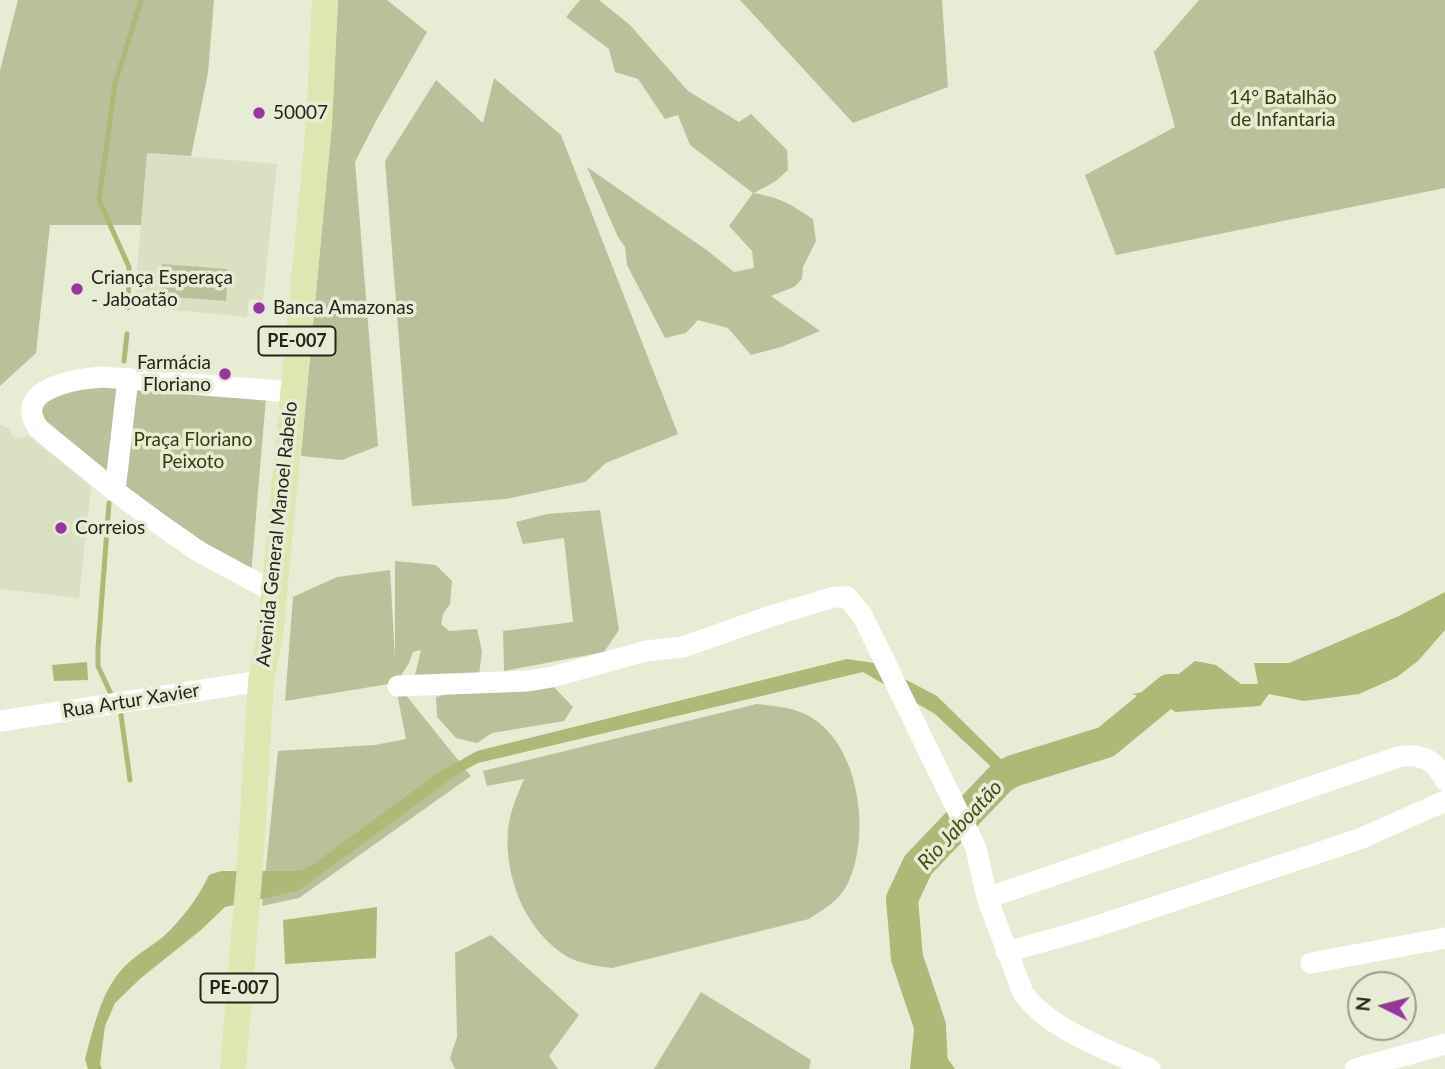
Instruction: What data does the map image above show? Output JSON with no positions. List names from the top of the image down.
{
  "streets": {
    "main road": ["PE-007", "Avenida General Manoel Rabelo"],
    "street": ["Rua Artur Xavier"]
  },
  "crossings": [
    ["Avenida General Manoel Rabelo", "Rua Artur Xavier"]
  ],
  "water": ["Rio Jaboatão"],
  "parks": ["14° Batalhão de Infantaria", "Praça Floriano Peixoto"],
  "places": [
    "50007",
    "Criança Esperaça - Jaboatão",
    "Banca Amazonas",
    "Farmácia Floriano",
    "Correios"
  ],
  "north": "left"
}
